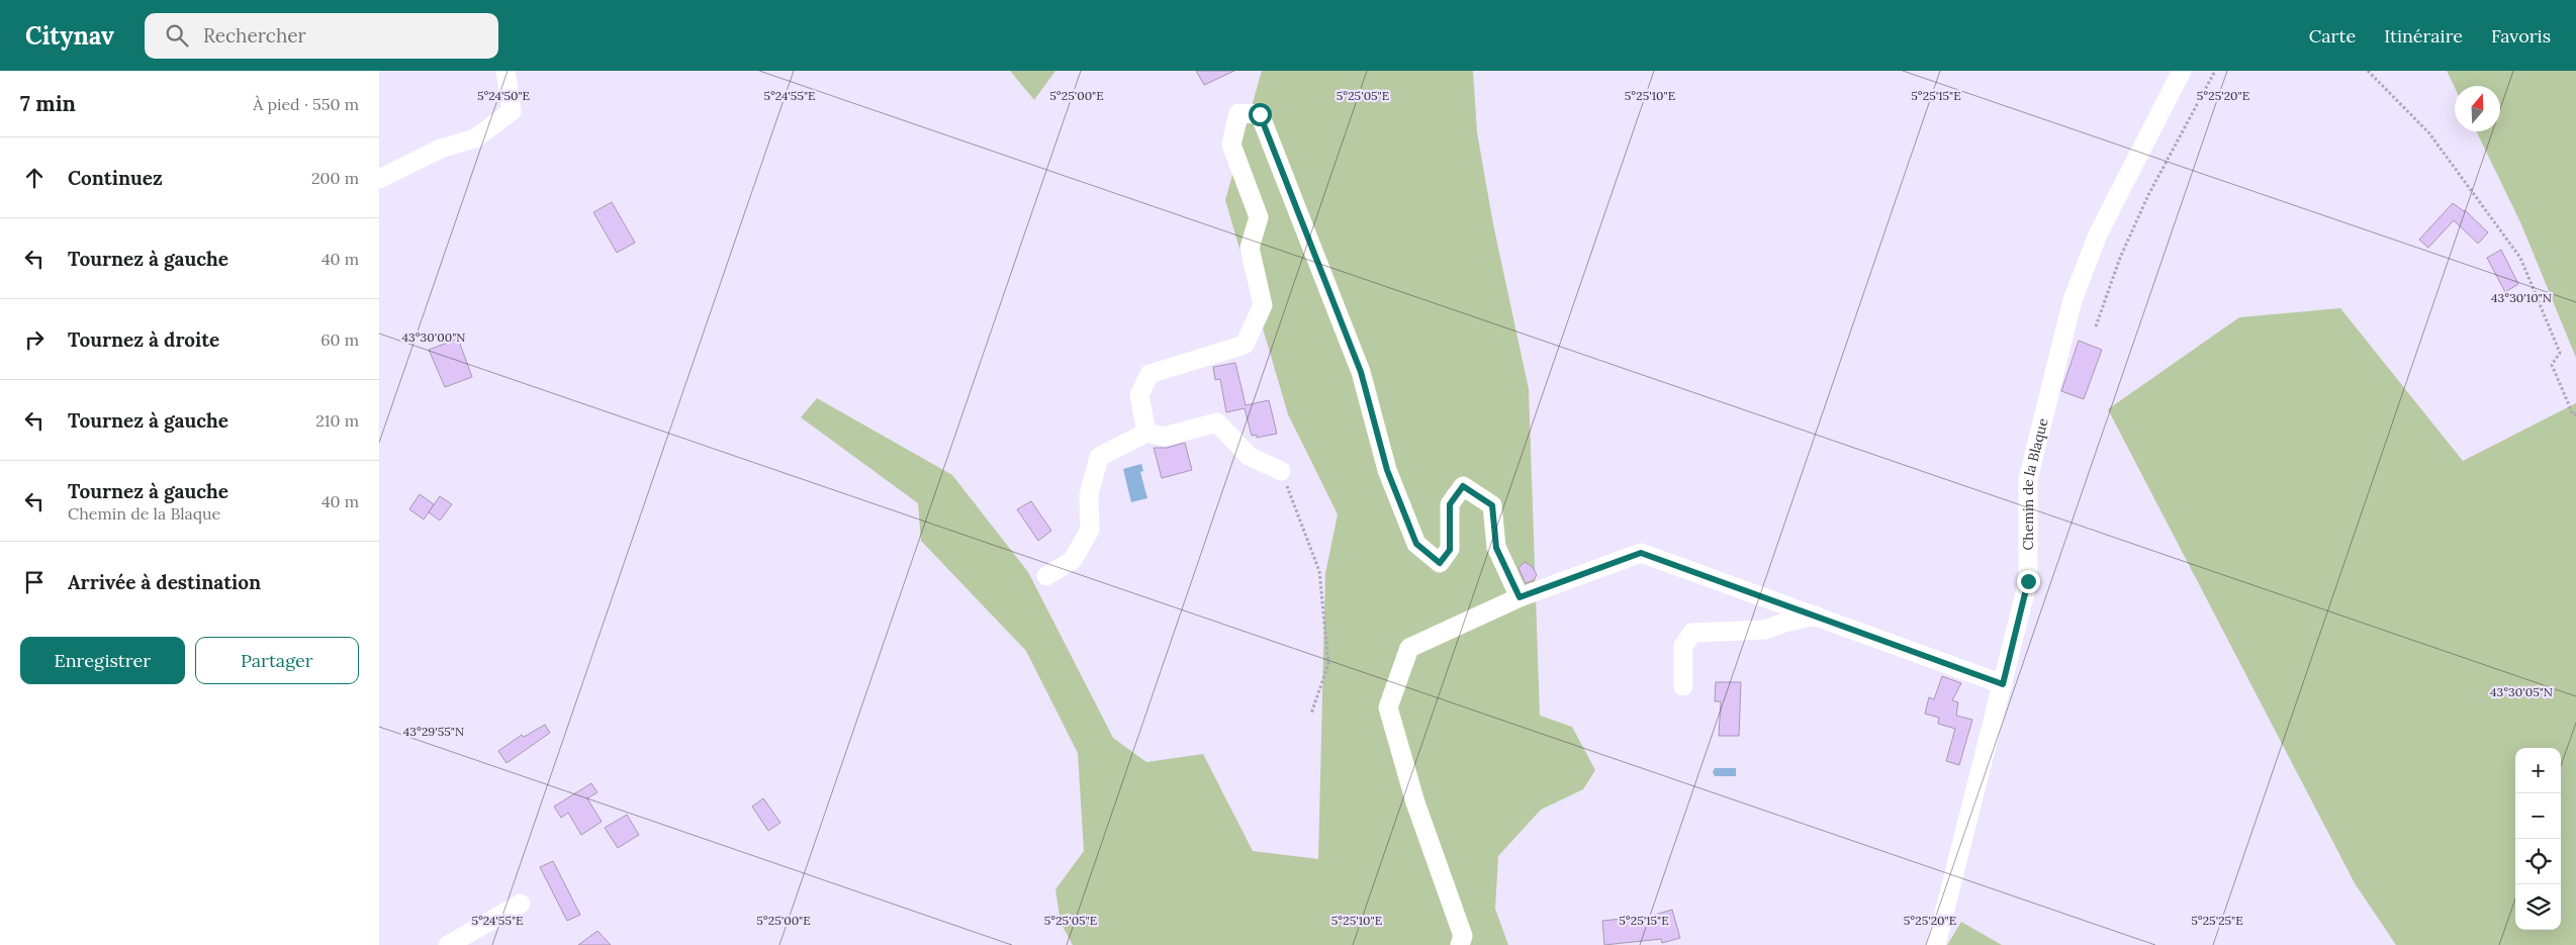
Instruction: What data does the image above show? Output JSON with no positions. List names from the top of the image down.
{
  "streets": {
    "street": ["Chemin de la Blaque"]
  },
  "north": "top",
  "page": {
    "header": "Citynav",
    "search": "Rechercher",
    "nav": ["Carte", "Itinéraire", "Favoris"],
    "heading": ["7 min", "À pied · 550 m"],
    "list": [
      ["Continuez", "200 m"],
      ["Tournez à gauche", "40 m"],
      ["Tournez à droite", "60 m"],
      ["Tournez à gauche", "210 m"],
      ["Tournez à gauche", "Chemin de la Blaque", "40 m"],
      "Arrivée à destination"
    ],
    "buttons": ["Enregistrer", "Partager"],
    "map_buttons": ["+", "−"]
  },
  "coordinates": [
    "5°24'50\"E",
    "5°24'55\"E",
    "5°25'00\"E",
    "5°25'05\"E",
    "5°25'10\"E",
    "5°25'15\"E",
    "5°25'20\"E",
    "43°30'10\"N",
    "43°30'00\"N",
    "43°30'05\"N",
    "43°29'55\"N",
    "5°25'25\"E"
  ]
}
